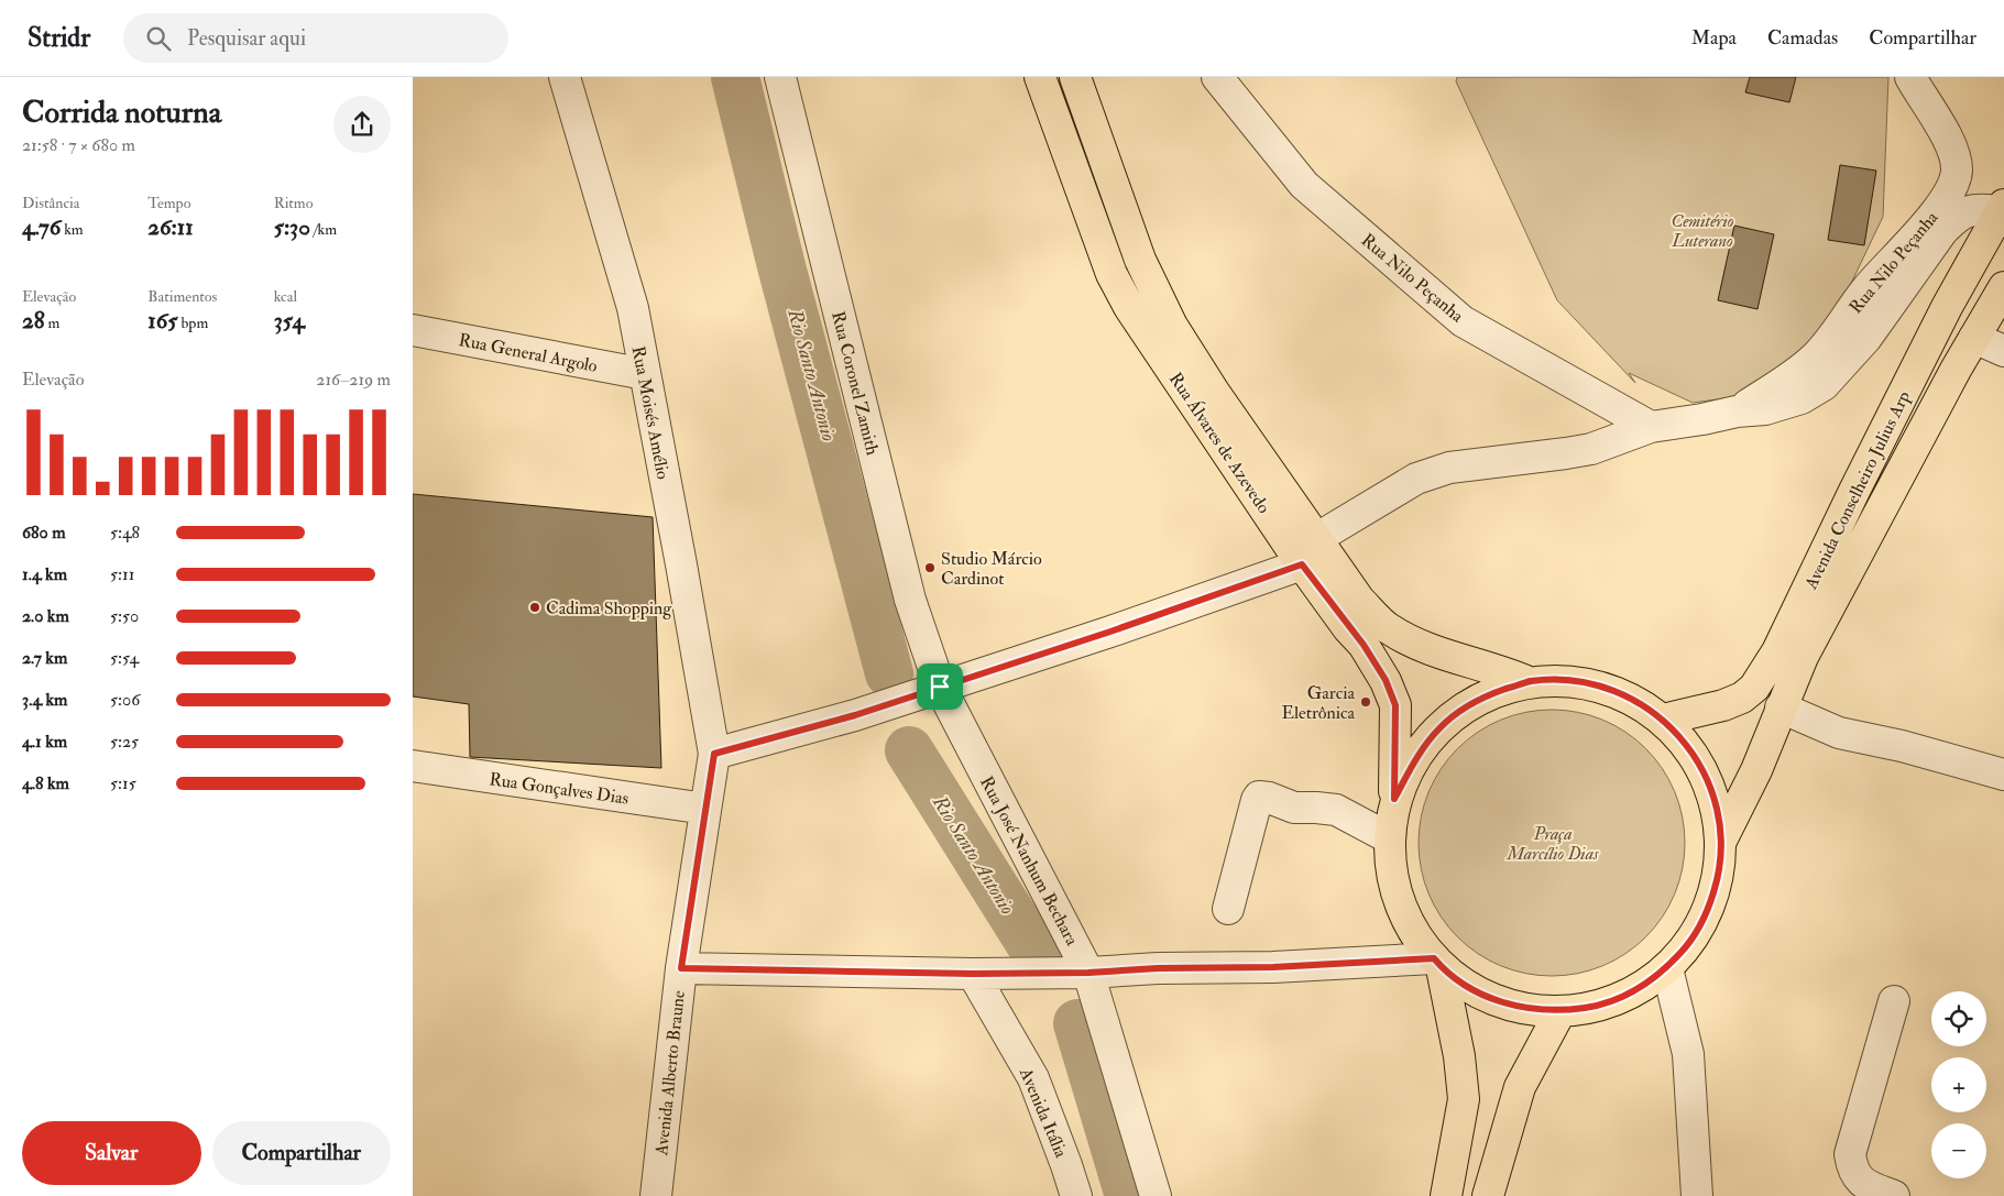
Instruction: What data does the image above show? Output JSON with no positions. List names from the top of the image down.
{
  "streets": {
    "main road": ["Rua Álvares de Azevedo", "Avenida Conselheiro Julius Arp"],
    "street": [
      "Rua Nilo Peçanha",
      "Rua General Argolo",
      "Rua Coronel Zamith",
      "Rua Moisés Amélio",
      "Rua Gonçalves Dias",
      "Rua José Nanhum Bechara",
      "Avenida Alberto Braune",
      "Avenida Itália"
    ]
  },
  "crossings": [
    ["Rua Nilo Peçanha", "Rua Álvares de Azevedo"],
    ["Rua Nilo Peçanha", "Avenida Conselheiro Julius Arp"],
    ["Rua General Argolo", "Rua Moisés Amélio"],
    ["Rua Coronel Zamith", "Rua José Nanhum Bechara"],
    ["Rua Moisés Amélio", "Avenida Alberto Braune"],
    ["Rua Gonçalves Dias", "Avenida Alberto Braune"]
  ],
  "water": ["Rio Santo Antonio"],
  "parks": ["Cemitério Luterano", "Praça Marcílio Dias"],
  "places": ["Studio Márcio Cardinot", "Cadima Shopping", "Garcia Eletrônica"],
  "page": {
    "header": "Stridr",
    "search": "Pesquisar aqui",
    "nav": ["Mapa", "Camadas", "Compartilhar"],
    "heading": ["Corrida noturna", "21:58 · 7 × 680 m"],
    "stats": [
      ["Distância", "4.76 km"],
      ["Tempo", "26:11"],
      ["Ritmo", "5:30 /km"],
      ["Elevação", "28 m"],
      ["Batimentos", "165 bpm"],
      ["kcal", "354"]
    ],
    "chart": ["Elevação", "216–219 m"],
    "list": [
      {
        "name": "680 m",
        "note": "5:48"
      },
      {
        "name": "1.4 km",
        "note": "5:11"
      },
      {
        "name": "2.0 km",
        "note": "5:50"
      },
      {
        "name": "2.7 km",
        "note": "5:54"
      },
      {
        "name": "3.4 km",
        "note": "5:06"
      },
      {
        "name": "4.1 km",
        "note": "5:25"
      },
      {
        "name": "4.8 km",
        "note": "5:15"
      }
    ],
    "map_buttons": ["+", "−"],
    "buttons": ["Salvar", "Compartilhar"]
  }
}
